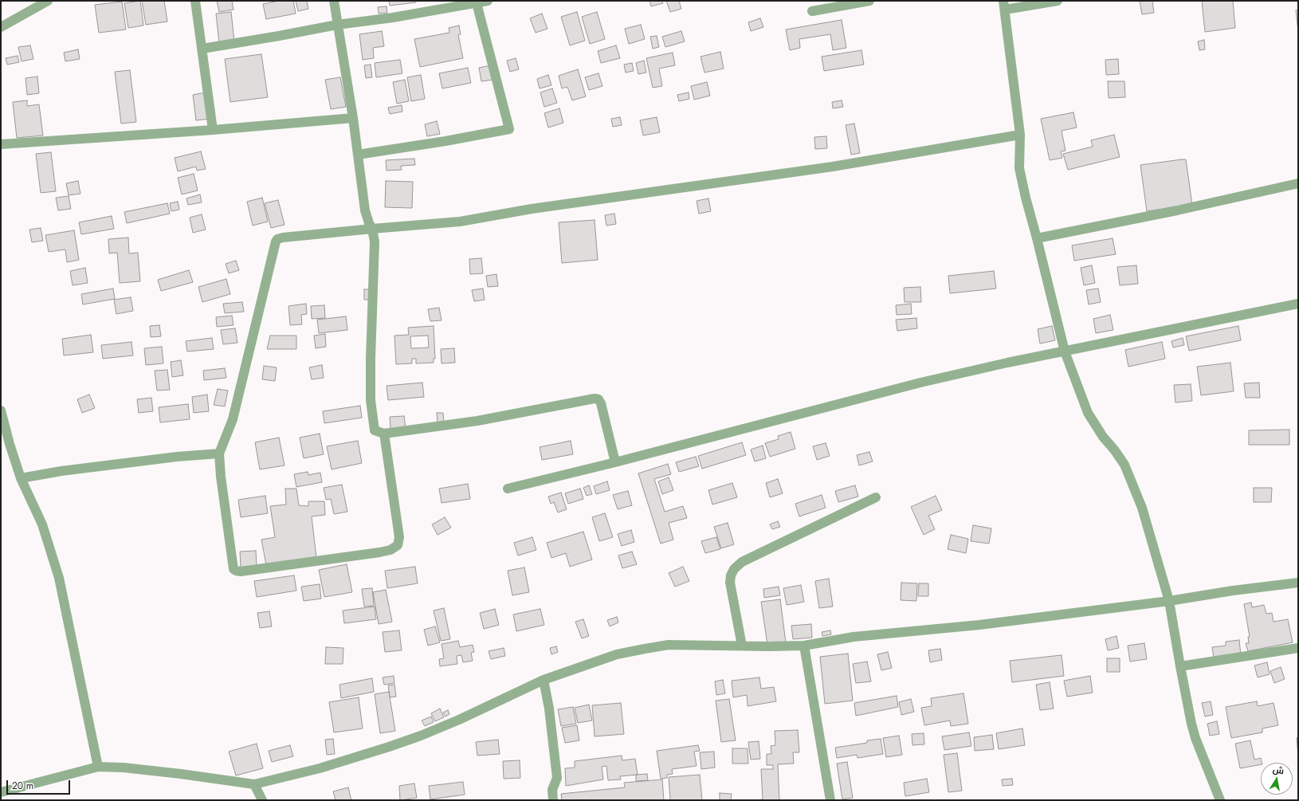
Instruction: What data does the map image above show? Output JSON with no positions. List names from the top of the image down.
{
  "scale_bar": "20 m",
  "north": "top"
}
